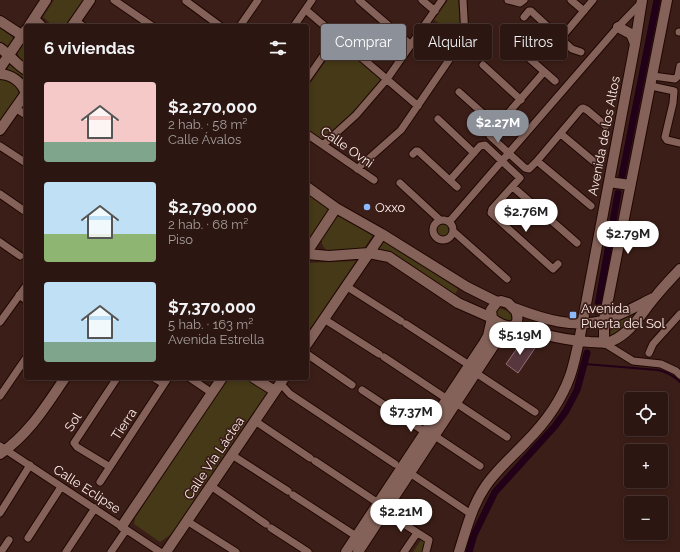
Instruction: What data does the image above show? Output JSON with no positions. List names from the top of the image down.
{
  "streets": {
    "street": [
      "Avenida de los Altos",
      "Calle Ovni",
      "Sol",
      "Tierra",
      "Calle Vía Láctea",
      "Calle Eclipse"
    ]
  },
  "crossings": [
    ["Sol", "Tierra"],
    ["Calle Vía Láctea", "Calle Eclipse"]
  ],
  "places": {
    "other": ["Oxxo"],
    "transit": ["Avenida Puerta del Sol"]
  },
  "page": {
    "chip": ["Comprar", "Alquilar", "Filtros"],
    "heading": "6 viviendas",
    "list": [
      {
        "name": "$2,270,000",
        "note": "2 hab. · 58 m² · Calle Ávalos"
      },
      {
        "name": "$2,790,000",
        "note": "2 hab. · 68 m² · Piso"
      },
      {
        "name": "$7,370,000",
        "note": "5 hab. · 163 m² · Avenida Estrella"
      }
    ],
    "price": [
      "$2.27M",
      "$2.76M",
      "$2.79M",
      "$5.19M",
      "$7.37M",
      "$2.21M"
    ],
    "map_buttons": ["+", "−"]
  }
}
